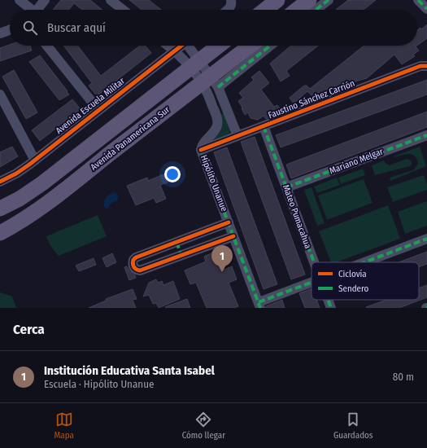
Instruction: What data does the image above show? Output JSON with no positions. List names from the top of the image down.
{
  "streets": {
    "main road": ["Avenida Panamericana Sur"],
    "street": [
      "Faustino Sánchez Carrión",
      "Avenida Escuela Militar",
      "Mariano Melgar",
      "Hipólito Unanue",
      "Mateo Pumacahua"
    ]
  },
  "crossings": [
    ["Faustino Sánchez Carrión", "Hipólito Unanue"],
    ["Faustino Sánchez Carrión", "Mateo Pumacahua"],
    ["Mariano Melgar", "Mateo Pumacahua"]
  ],
  "legend": ["Ciclovía", "Sendero"],
  "page": {
    "search": "Buscar aquí",
    "pins": "1",
    "heading": "Cerca",
    "list": [
      {
        "mark": "1",
        "name": "Institución Educativa Santa Isabel",
        "note": "Escuela · Hipólito Unanue",
        "value": "80 m"
      }
    ],
    "nav": ["Mapa", "Cómo llegar", "Guardados"]
  }
}
